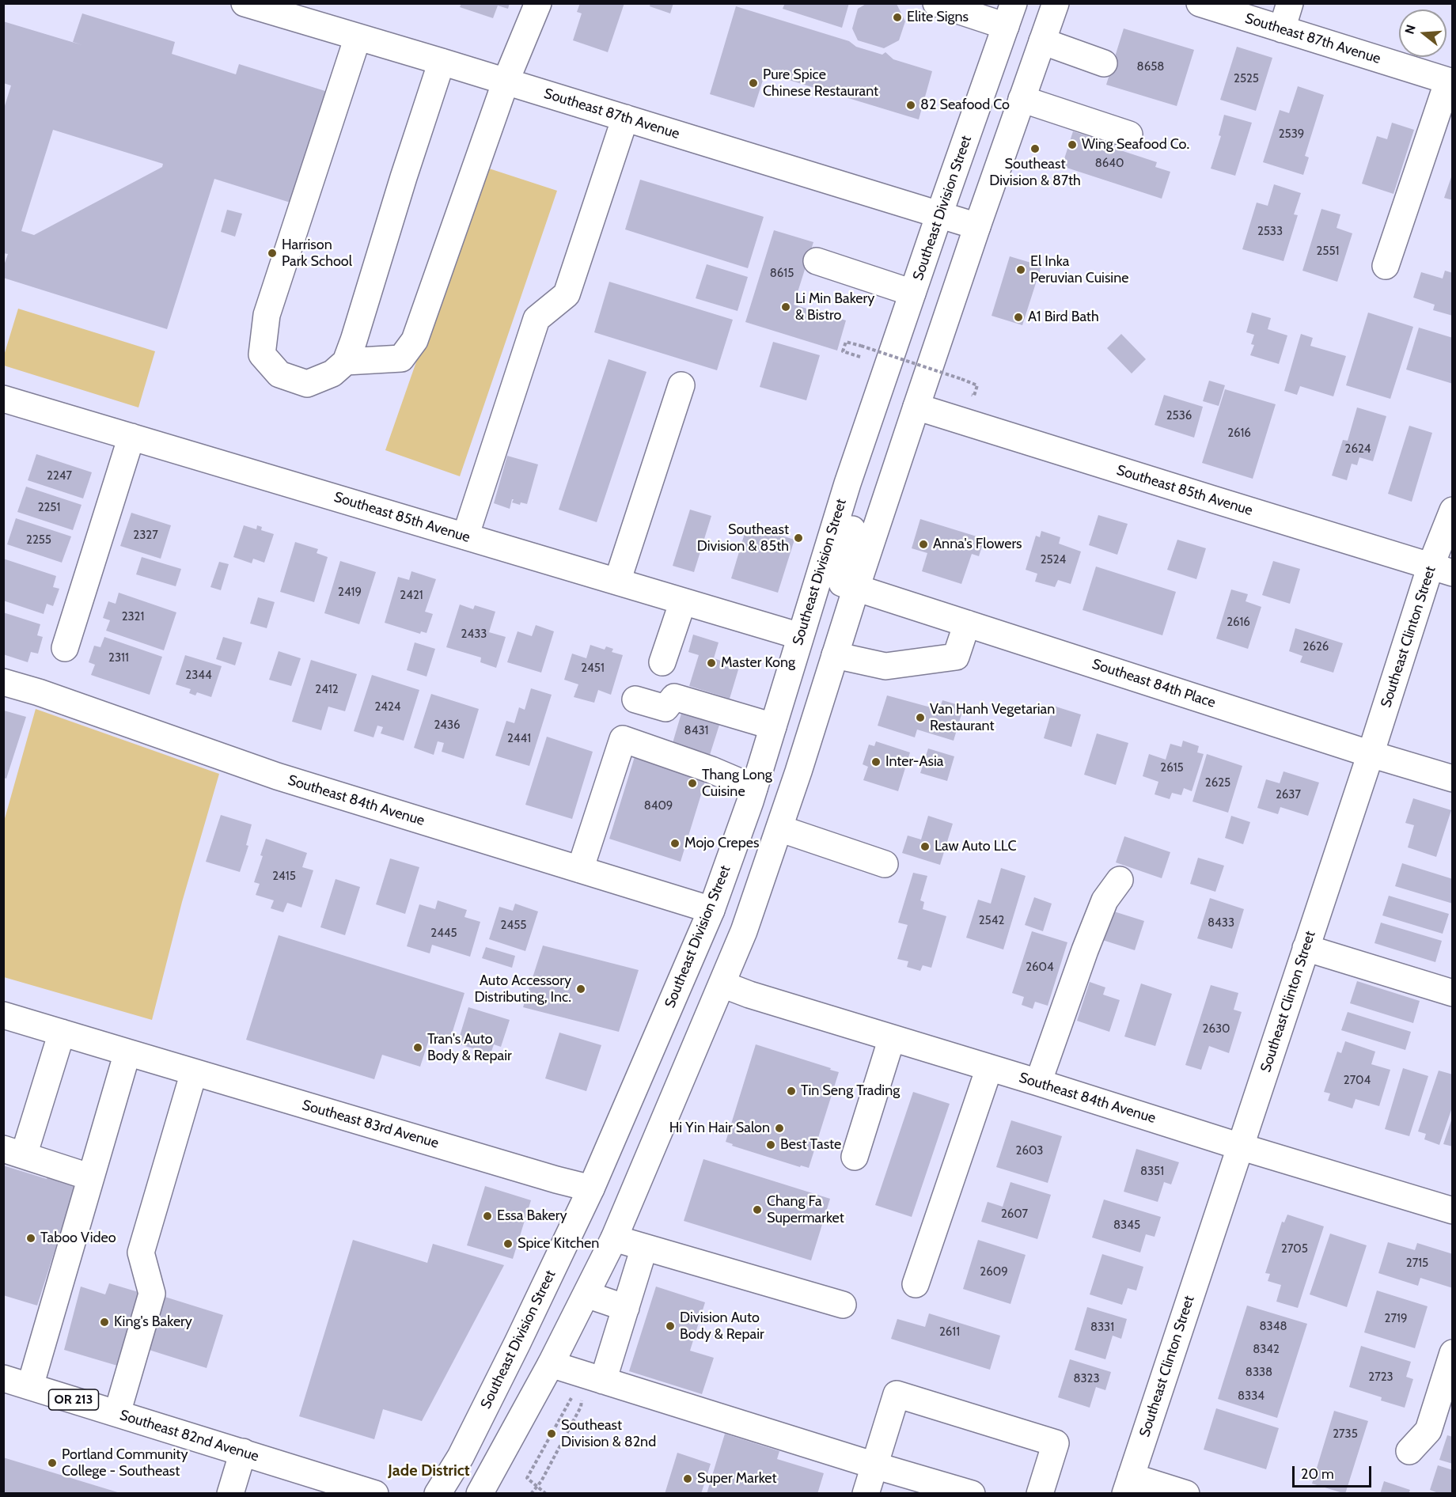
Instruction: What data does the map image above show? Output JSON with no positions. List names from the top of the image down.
{
  "streets": {
    "street": [
      "Southeast 87th Avenue",
      "Southeast Division Street",
      "Southeast 85th Avenue",
      "Southeast Clinton Street",
      "Southeast 84th Place",
      "Southeast 84th Avenue",
      "Southeast 83rd Avenue",
      "OR 213",
      "Southeast 82nd Avenue"
    ]
  },
  "crossings": [
    ["Southeast 87th Avenue", "Southeast Division Street"],
    ["Southeast Division Street", "Southeast 85th Avenue"],
    ["Southeast Division Street", "Southeast 84th Avenue"],
    ["Southeast Division Street", "Southeast 83rd Avenue"],
    ["Southeast 85th Avenue", "Southeast Clinton Street"],
    ["Southeast Clinton Street", "Southeast 84th Place"],
    ["Southeast Clinton Street", "Southeast 84th Avenue"]
  ],
  "districts": ["Jade District"],
  "places": [
    "Elite Signs",
    "Pure Spice Chinese Restaurant",
    "82 Seafood Co",
    "Wing Seafood Co.",
    "Southeast Division & 87th",
    "Harrison Park School",
    "El Inka Peruvian Cuisine",
    "Li Min Bakery & Bistro",
    "A1 Bird Bath",
    "Southeast Division & 85th",
    "Anna's Flowers",
    "Master Kong",
    "Van Hanh Vegetarian Restaurant",
    "Inter-Asia",
    "Thang Long Cuisine",
    "Mojo Crepes",
    "Law Auto LLC",
    "Auto Accessory Distributing, Inc.",
    "Tran's Auto Body & Repair",
    "Tin Seng Trading",
    "Hi Yin Hair Salon",
    "Best Taste",
    "Chang Fa Supermarket",
    "Essa Bakery",
    "Taboo Video",
    "Spice Kitchen",
    "King's Bakery",
    "Division Auto Body & Repair",
    "Southeast Division & 82nd",
    "Portland Community College - Southeast",
    "Super Market"
  ],
  "house_numbers": [
    "8658",
    "2525",
    "2539",
    "8640",
    "2533",
    "2551",
    "8615",
    "2536",
    "2616",
    "2624",
    "2247",
    "2251",
    "2327",
    "2255",
    "2524",
    "2419",
    "2421",
    "2321",
    "2616",
    "2433",
    "2626",
    "2311",
    "2451",
    "2344",
    "2412",
    "2424",
    "2436",
    "8431",
    "2441",
    "2615",
    "2625",
    "2637",
    "8409",
    "2415",
    "2542",
    "8433",
    "2455",
    "2445",
    "2604",
    "2630",
    "2704",
    "2603",
    "8351",
    "2607",
    "8345",
    "2705",
    "2715",
    "2609",
    "2719",
    "8348",
    "8331",
    "2611",
    "8342",
    "8338",
    "2723",
    "8323",
    "8334",
    "2735"
  ],
  "scale_bar": "20 m",
  "north": "left"
}
